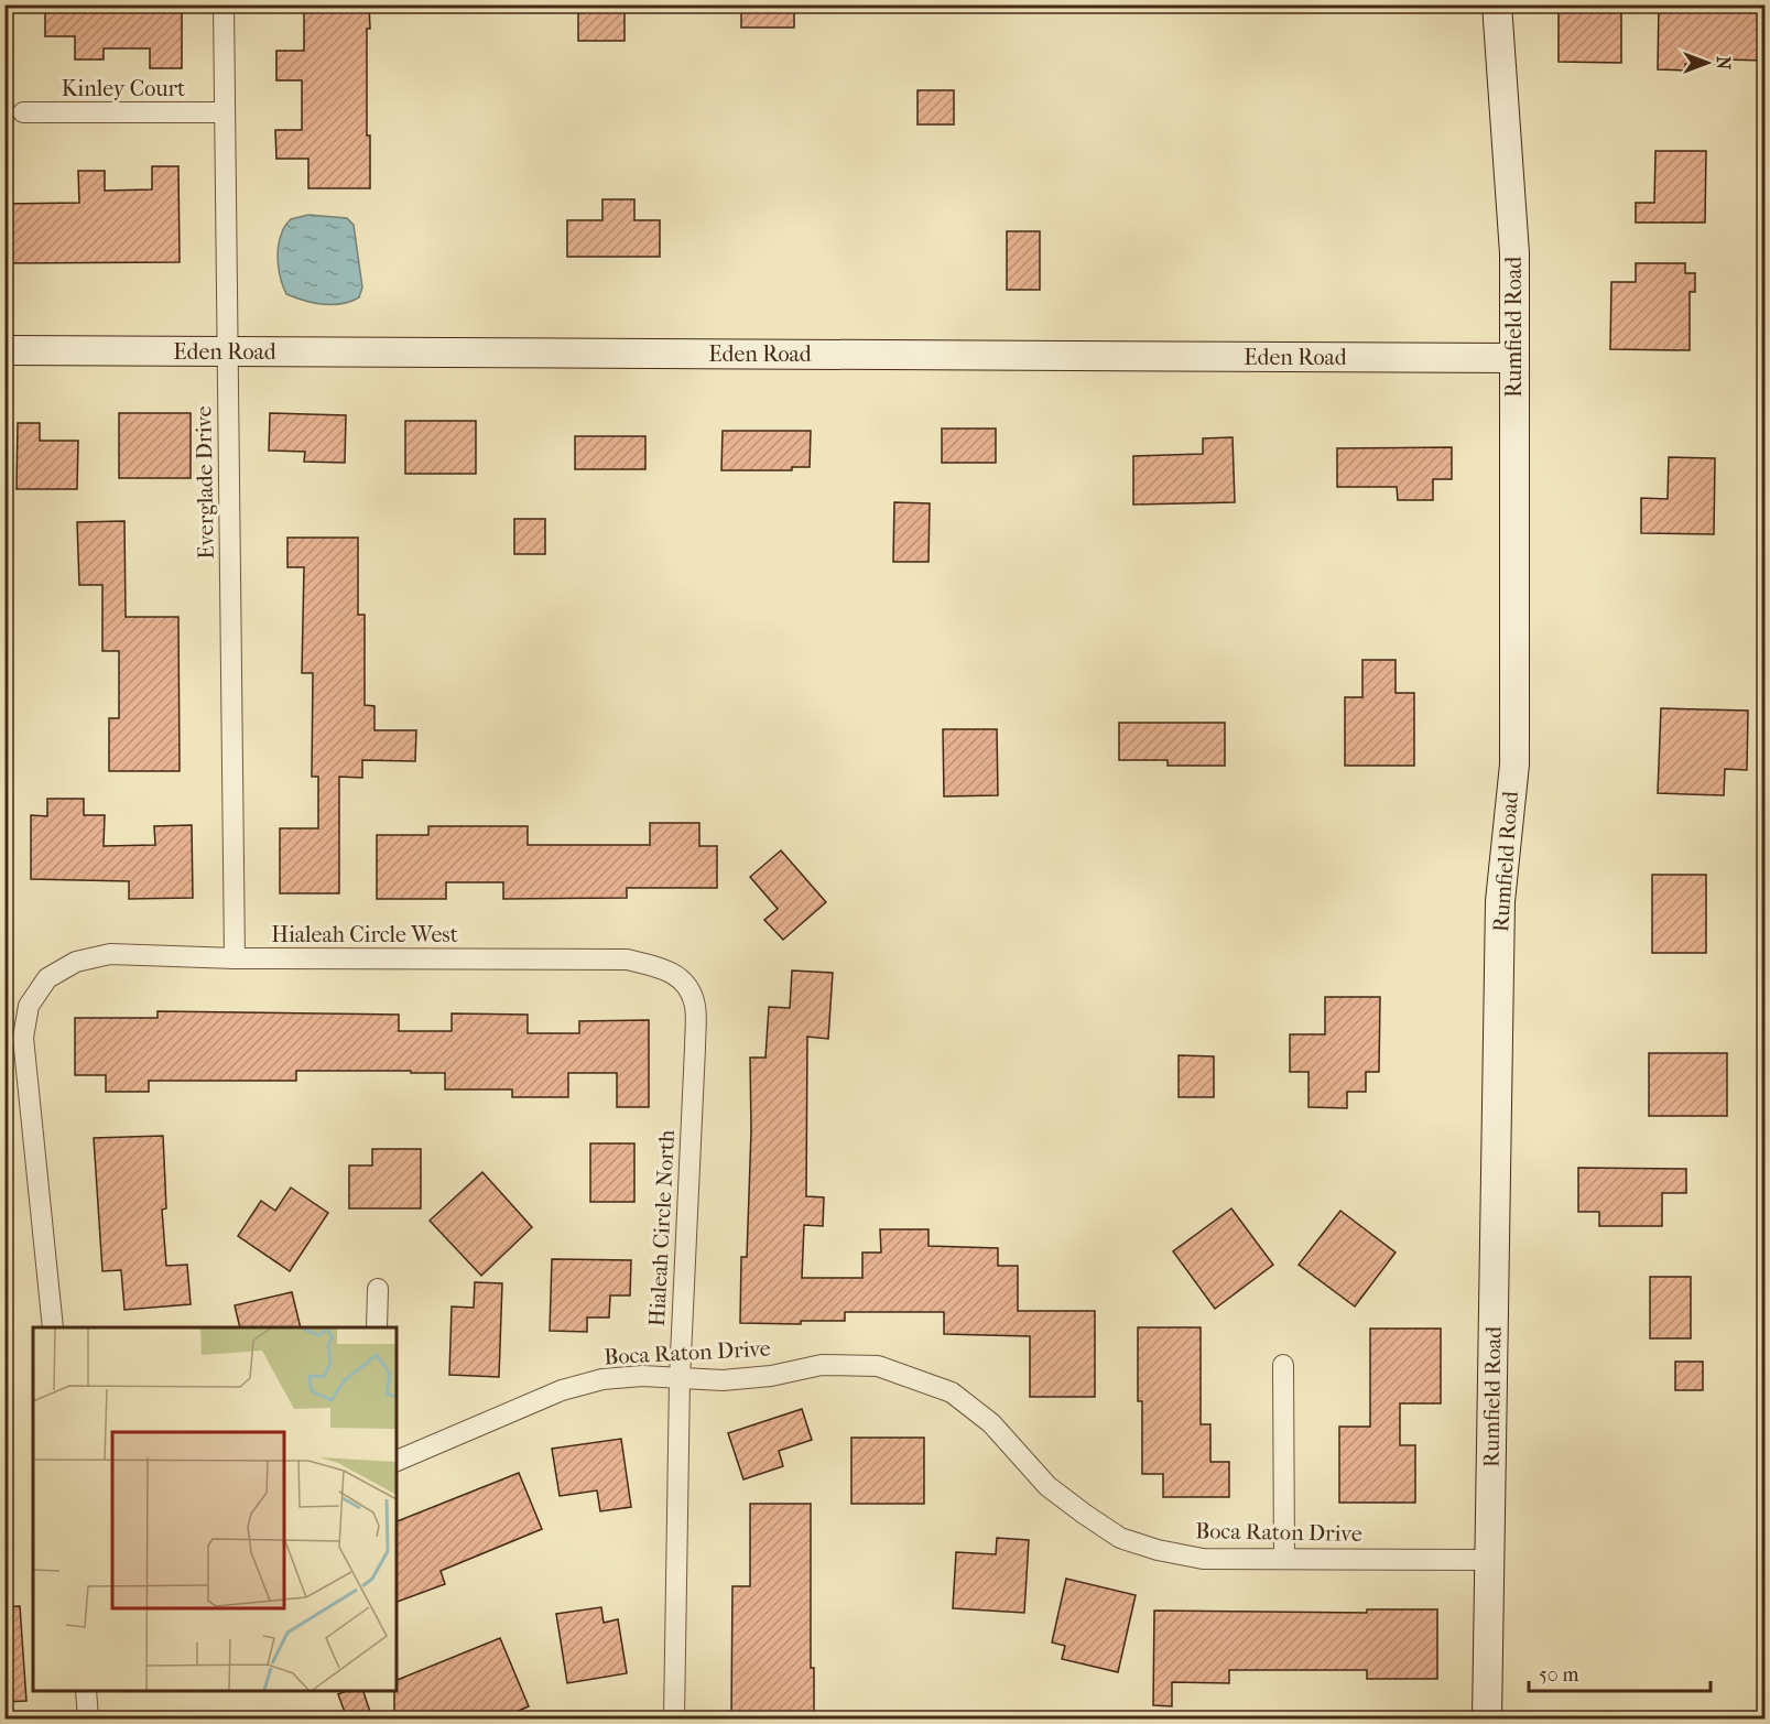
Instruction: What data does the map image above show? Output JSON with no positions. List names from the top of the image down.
{
  "streets": {
    "main road": ["Rumfield Road", "Eden Road"],
    "street": [
      "Kinley Court",
      "Everglade Drive",
      "Hialeah Circle West",
      "Hialeah Circle North",
      "Boca Raton Drive"
    ]
  },
  "crossings": [
    ["Kinley Court", "Everglade Drive"],
    ["Rumfield Road", "Eden Road"],
    ["Rumfield Road", "Boca Raton Drive"],
    ["Eden Road", "Everglade Drive"],
    ["Everglade Drive", "Hialeah Circle West"],
    ["Hialeah Circle West", "Hialeah Circle North"],
    ["Hialeah Circle North", "Boca Raton Drive"]
  ],
  "scale_bar": "50 m",
  "north": "right"
}
